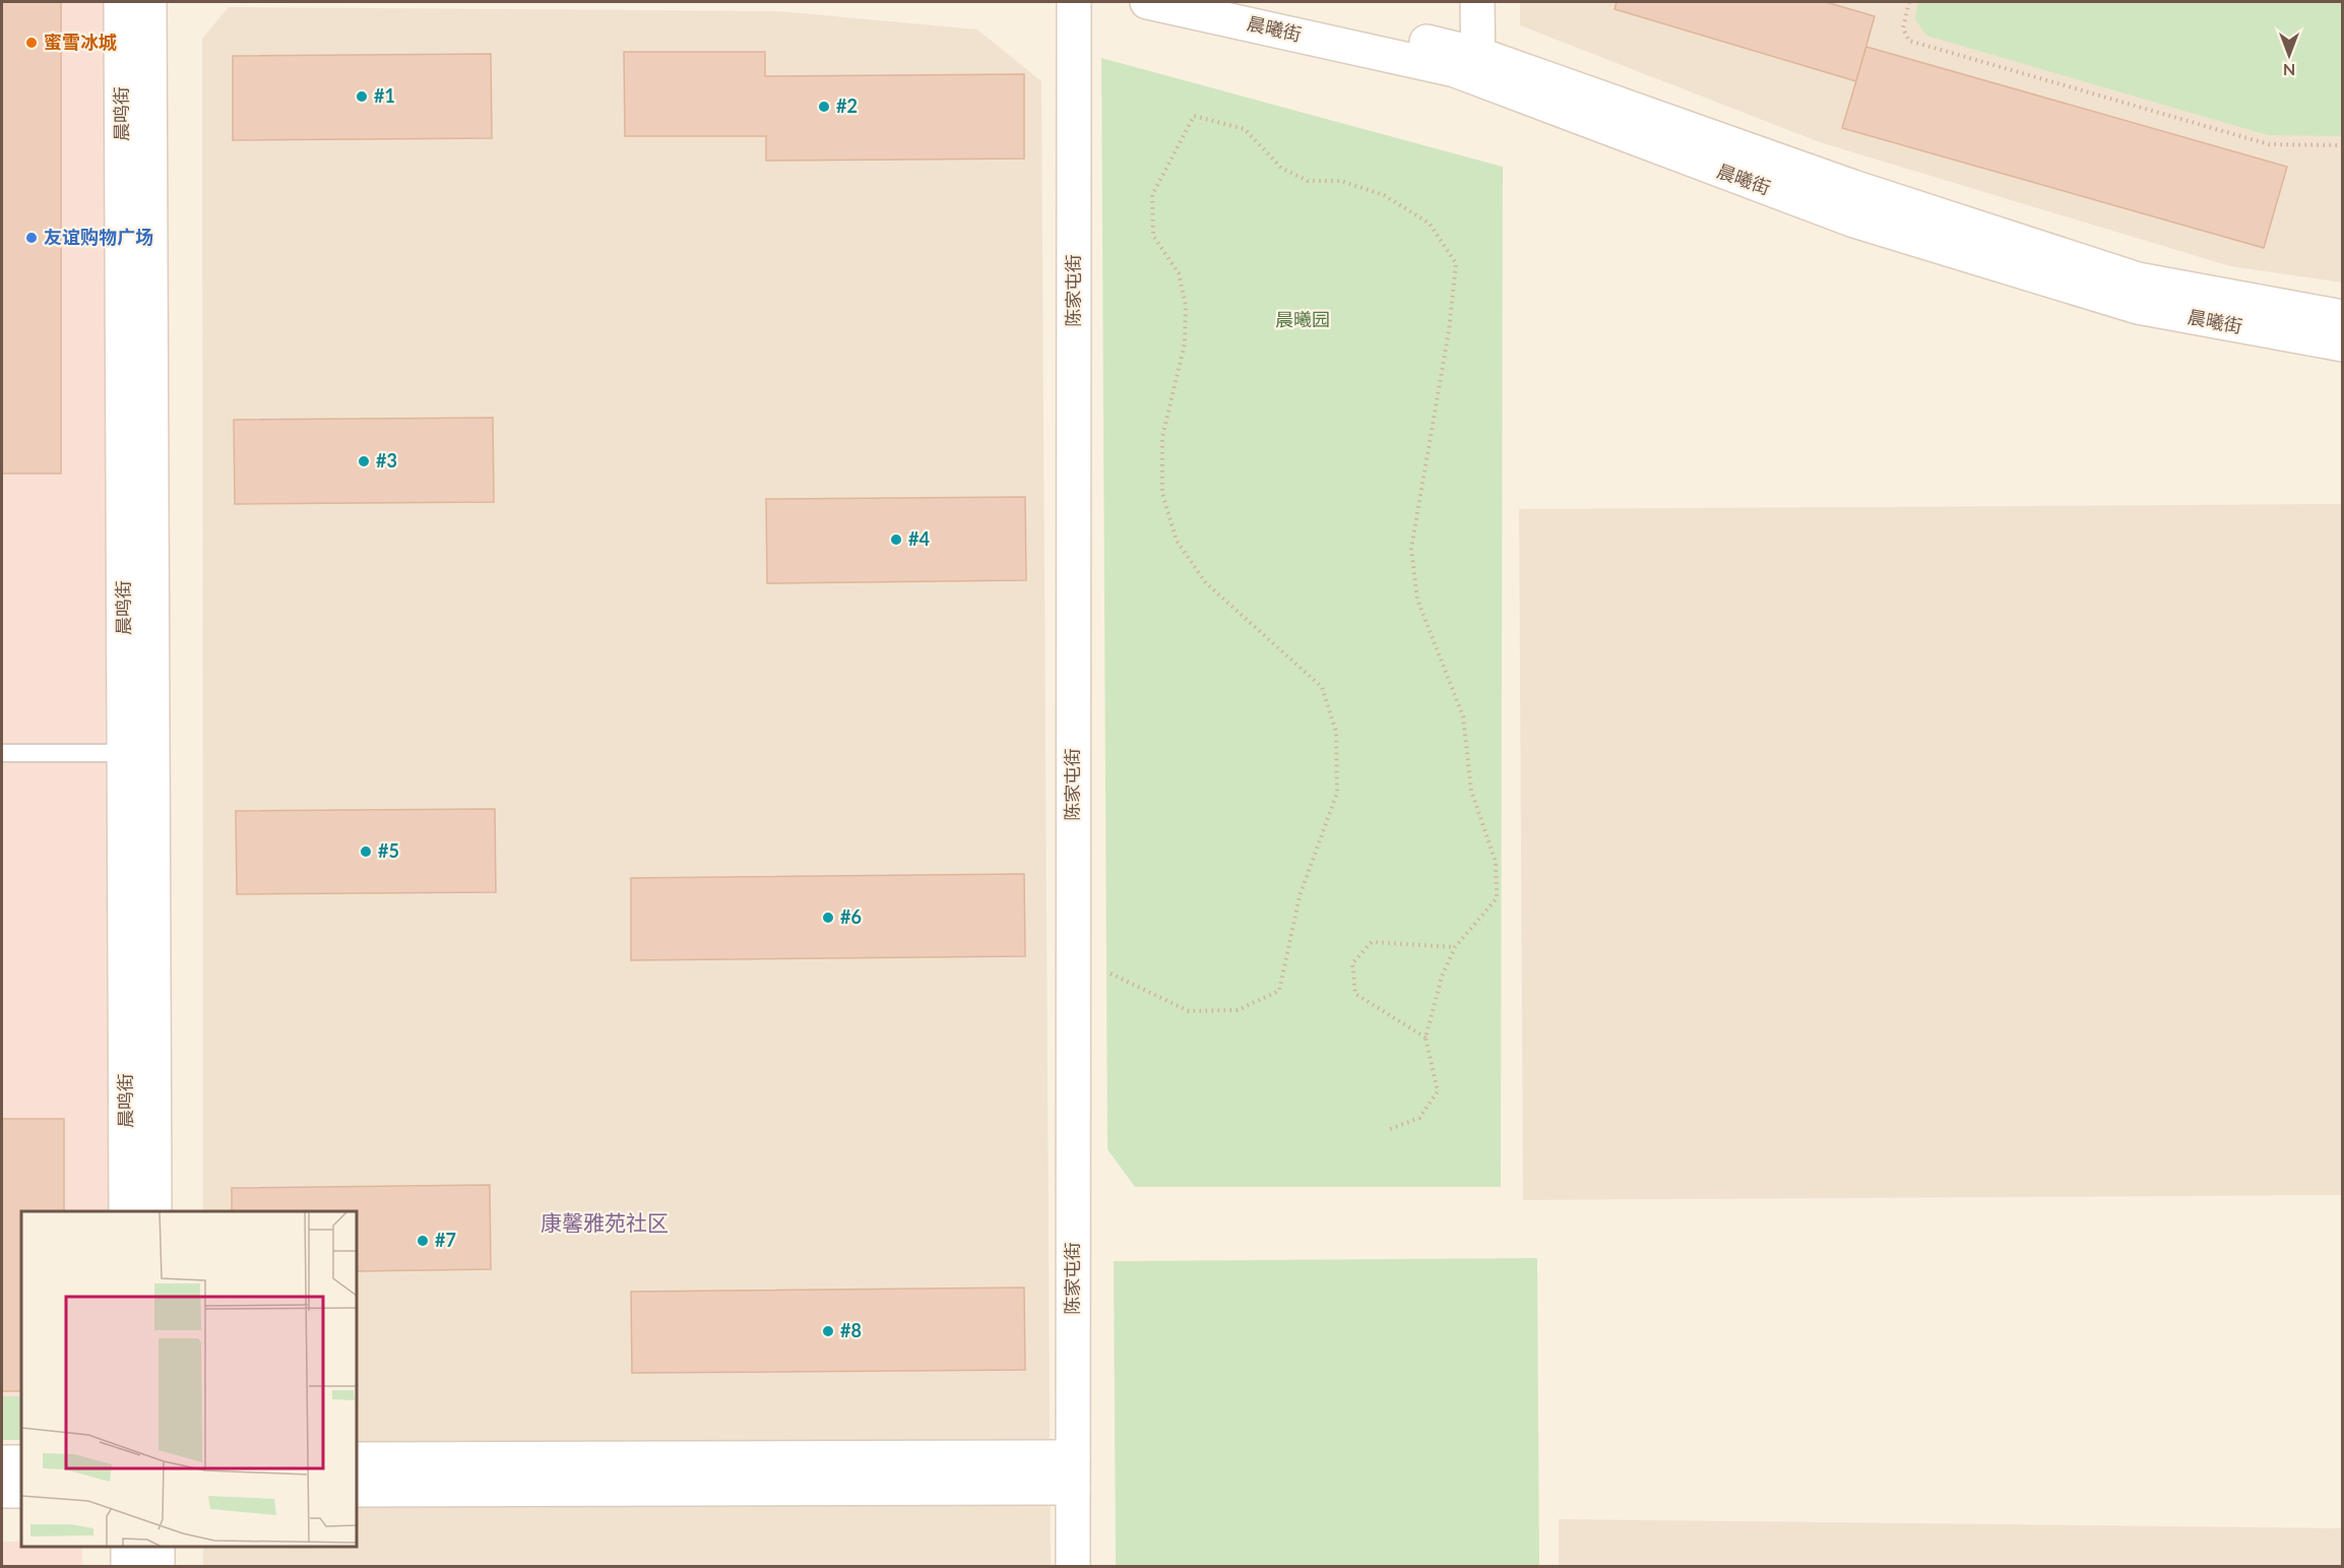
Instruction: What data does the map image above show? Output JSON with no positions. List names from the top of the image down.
{
  "streets": {
    "street": ["晨曦街", "晨鸣街", "陈家屯街"]
  },
  "districts": ["康馨雅苑社区"],
  "parks": ["晨曦园"],
  "places": [
    "蜜雪冰城",
    "#1",
    "#2",
    "友谊购物广场",
    "#3",
    "#4",
    "#5",
    "#6",
    "#7",
    "#8"
  ],
  "north": "bottom"
}
